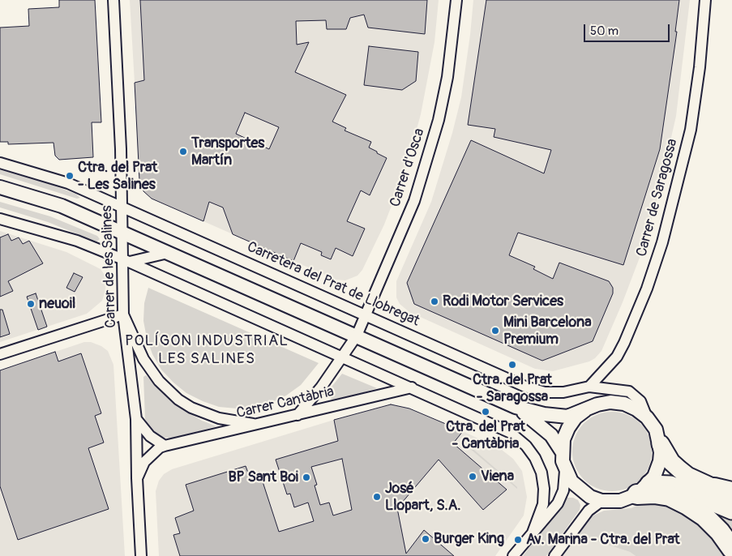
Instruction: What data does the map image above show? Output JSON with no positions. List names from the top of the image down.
{
  "streets": {
    "street": [
      "Carrer d'Osca",
      "Carrer de Saragossa",
      "Carrer de les Salines",
      "Carretera del Prat de Llobregat",
      "Carrer Cantàbria"
    ]
  },
  "crossings": [
    ["Carrer d'Osca", "Carretera del Prat de Llobregat"],
    ["Carrer d'Osca", "Carrer Cantàbria"],
    ["Carrer de Saragossa", "Carretera del Prat de Llobregat"],
    ["Carrer de les Salines", "Carretera del Prat de Llobregat"],
    ["Carrer de les Salines", "Carrer Cantàbria"]
  ],
  "districts": ["POLÍGON INDUSTRIAL LES SALINES"],
  "places": [
    "Transportes Martín",
    "Ctra. del Prat - Les Salines",
    "Rodi Motor Services",
    "neuoil",
    "Mini Barcelona Premium",
    "Ctra. del Prat - Saragossa",
    "Ctra. del Prat - Cantàbria",
    "Viena",
    "BP Sant Boi",
    "José Llopart, S.A.",
    "Burger King",
    "Av. Marina - Ctra. del Prat"
  ],
  "scale_bar": "50 m"
}
